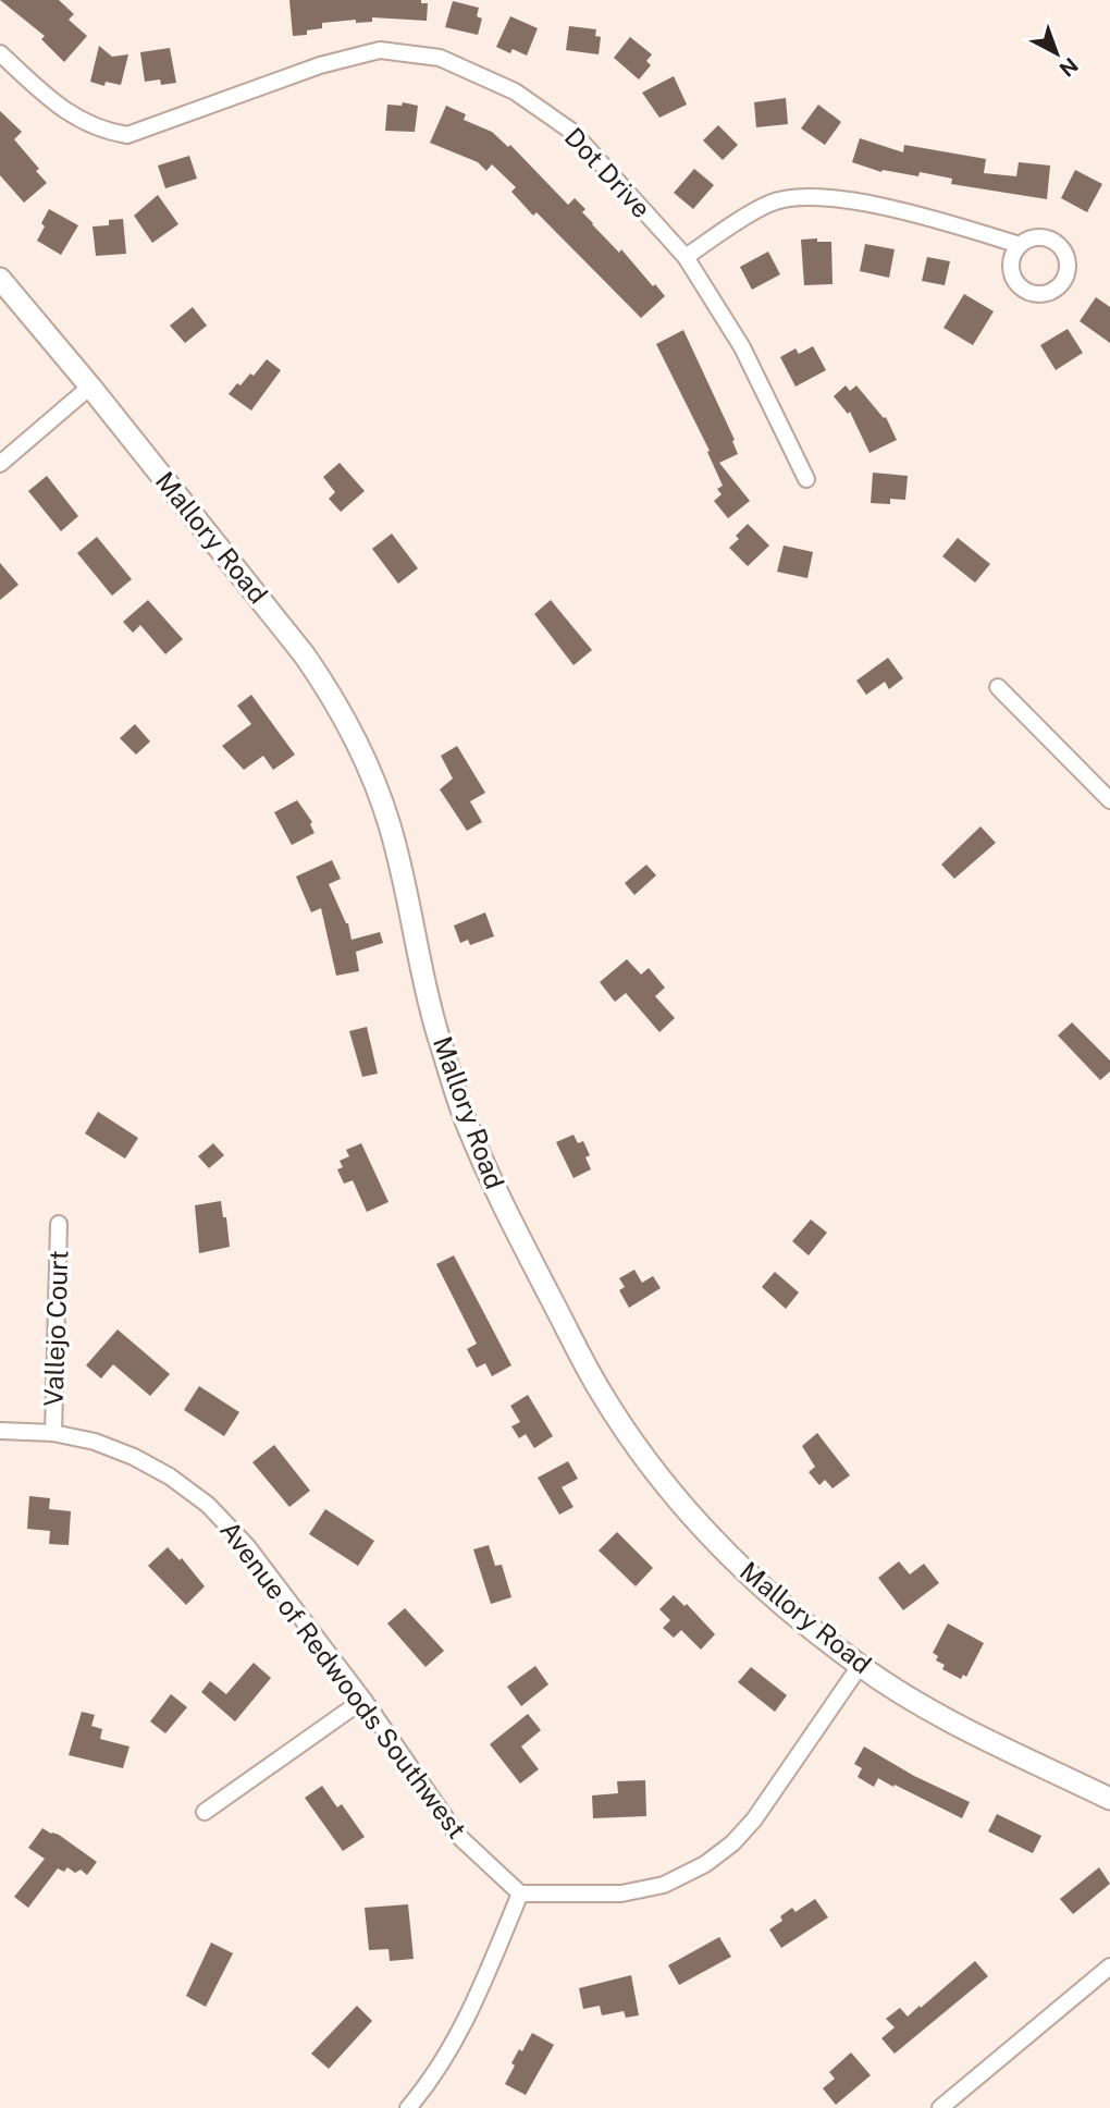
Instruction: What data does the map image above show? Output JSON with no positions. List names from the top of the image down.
{
  "streets": {
    "street": [
      "Dot Drive",
      "Mallory Road",
      "Vallejo Court",
      "Avenue of Redwoods Southwest"
    ]
  },
  "crossings": [
    ["Vallejo Court", "Avenue of Redwoods Southwest"]
  ],
  "north": "bottom right"
}
